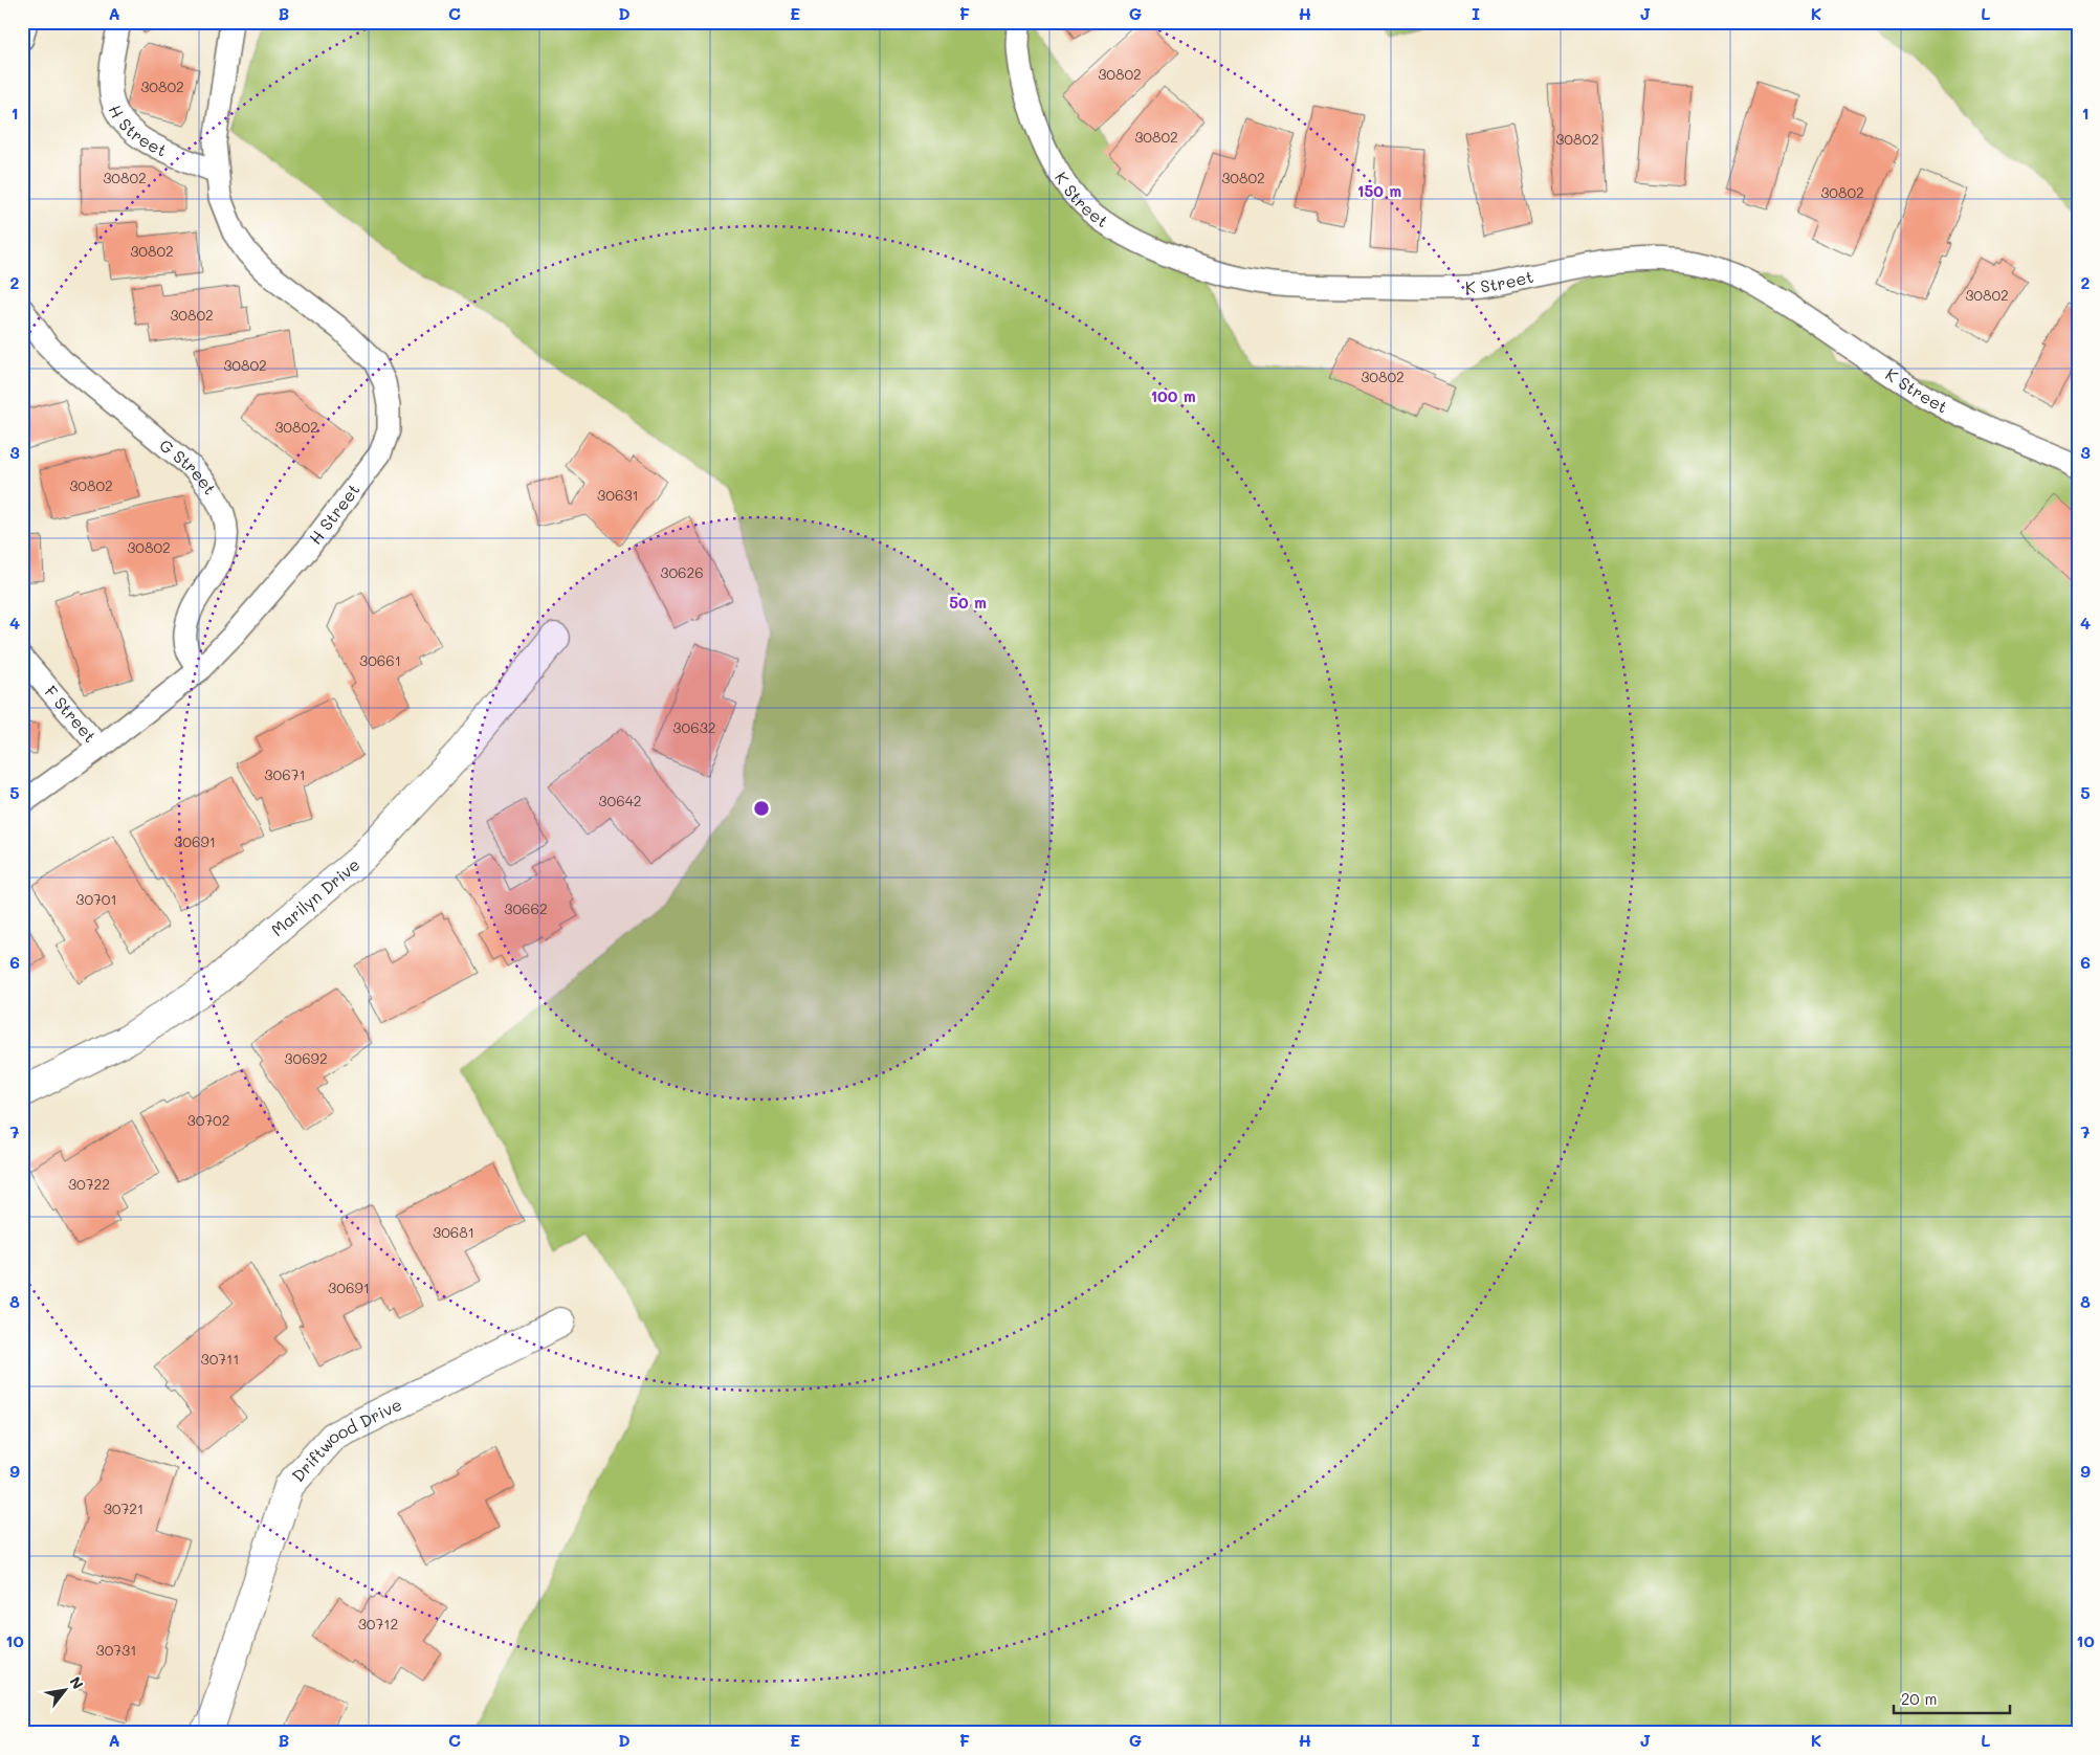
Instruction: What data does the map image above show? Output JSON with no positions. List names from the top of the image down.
{
  "streets": {
    "street": ["Marilyn Drive", "Driftwood Drive"],
    "lane": [
      "H Street",
      "K Street",
      "G Street",
      "F Street"
    ]
  },
  "crossings": [
    ["H Street", "G Street"],
    ["H Street", "F Street"]
  ],
  "house_numbers": [
    "30802",
    "30802",
    "30802",
    "30802",
    "30802",
    "30802",
    "30802",
    "30802",
    "30802",
    "30802",
    "30802",
    "30802",
    "30802",
    "30802",
    "30631",
    "30802",
    "30626",
    "30661",
    "30632",
    "30671",
    "30642",
    "30691",
    "30701",
    "30662",
    "30692",
    "30702",
    "30722",
    "30681",
    "30691",
    "30711",
    "30721",
    "30712",
    "30731"
  ],
  "scale_bar": "20 m",
  "north": "top right",
  "grid": {
    "columns": [
      "A",
      "B",
      "C",
      "D",
      "E",
      "F",
      "G",
      "H",
      "I",
      "J",
      "K",
      "L"
    ],
    "rows": [
      "1",
      "2",
      "3",
      "4",
      "5",
      "6",
      "7",
      "8",
      "9",
      "10"
    ]
  },
  "rings": ["150 m", "100 m", "50 m"]
}
